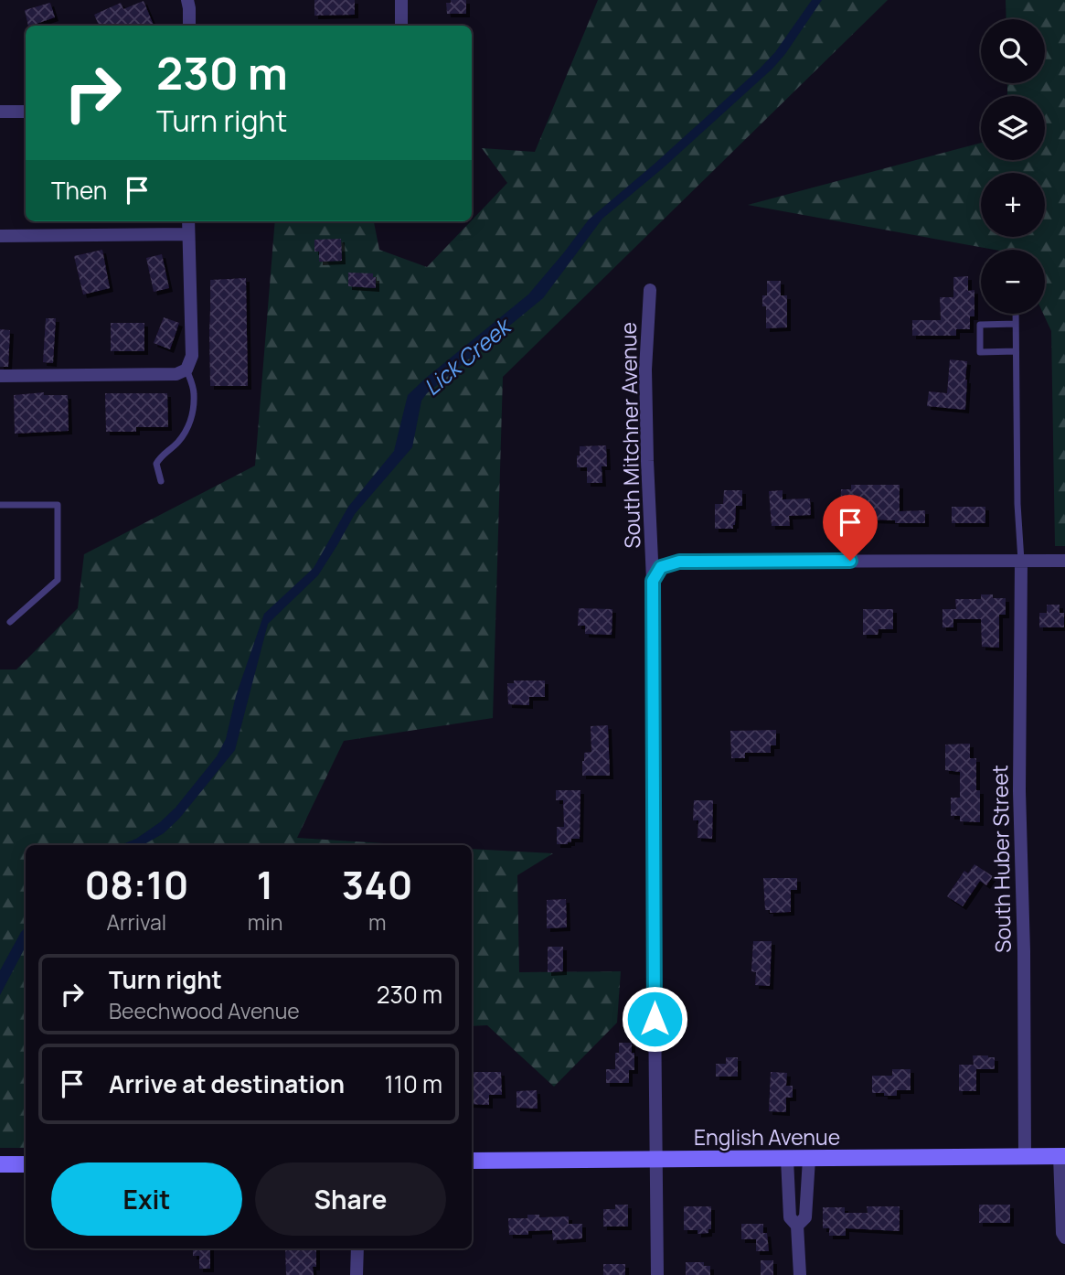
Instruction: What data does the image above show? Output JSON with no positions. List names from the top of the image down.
{
  "streets": {
    "street": ["South Mitchner Avenue", "South Huber Street", "English Avenue"]
  },
  "crossings": [
    ["South Mitchner Avenue", "South Huber Street"],
    ["South Mitchner Avenue", "English Avenue"],
    ["South Huber Street", "English Avenue"]
  ],
  "water": ["Lick Creek"],
  "page": {
    "map_buttons": ["+", "−"],
    "turn": ["230 m", "Turn right"],
    "then": "Then",
    "eta": [
      "08:10",
      "Arrival",
      "1",
      "min",
      "340",
      "m"
    ],
    "list": [
      {
        "name": "Turn right",
        "note": "Beechwood Avenue",
        "value": "230 m"
      },
      {
        "name": "Arrive at destination",
        "value": "110 m"
      }
    ],
    "buttons": ["Exit", "Share"]
  }
}
